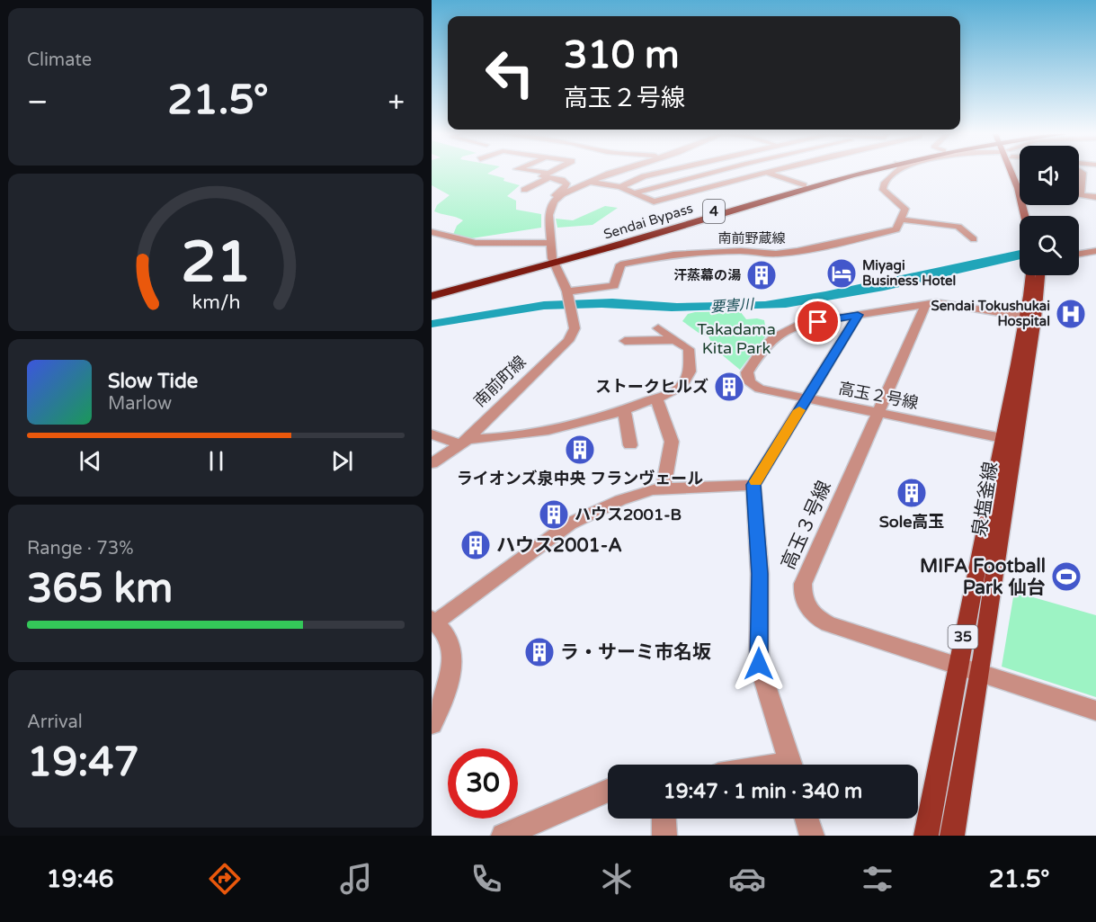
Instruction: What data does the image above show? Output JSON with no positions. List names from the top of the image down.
{
  "streets": {
    "highway": ["4", "Sendai Bypass"],
    "main road": ["泉塩釜線", "35"],
    "street": [
      "南前野蔵線",
      "南前町線",
      "高玉２号線",
      "高玉３号線"
    ]
  },
  "crossings": [
    ["Sendai Bypass", "南前町線"],
    ["南前野蔵線", "南前町線"],
    ["高玉２号線", "泉塩釜線"],
    ["高玉２号線", "高玉３号線"],
    ["高玉２号線", "35"],
    ["泉塩釜線", "高玉３号線"],
    ["泉塩釜線", "35"],
    ["高玉３号線", "35"]
  ],
  "water": ["要害川"],
  "parks": ["Takadama Kita Park"],
  "places": {
    "hotel": ["Miyagi Business Hotel"],
    "building": [
      "汗蒸幕の湯",
      "ストークヒルズ",
      "ライオンズ泉中央 フランヴェール",
      "Sole高玉",
      "ハウス2001-B",
      "ハウス2001-A",
      "ラ・サーミ市名坂"
    ],
    "hospital": ["Sendai Tokushukai Hospital"],
    "sports": ["MIFA Football Park 仙台"]
  },
  "page": {
    "tile": [
      "Climate",
      ["Range · 73%", "365 km"],
      ["Arrival", "19:47"]
    ],
    "turn": ["310 m", "高玉２号線"],
    "heat": ["−", "21.5°", "+"],
    "song": ["Slow Tide", "Marlow"],
    "limit": "30",
    "trip": "19:47 · 1 min · 340 m",
    "tabs": ["19:46", "21.5°"],
    "gauge": ["21", "km/h"]
  }
}
